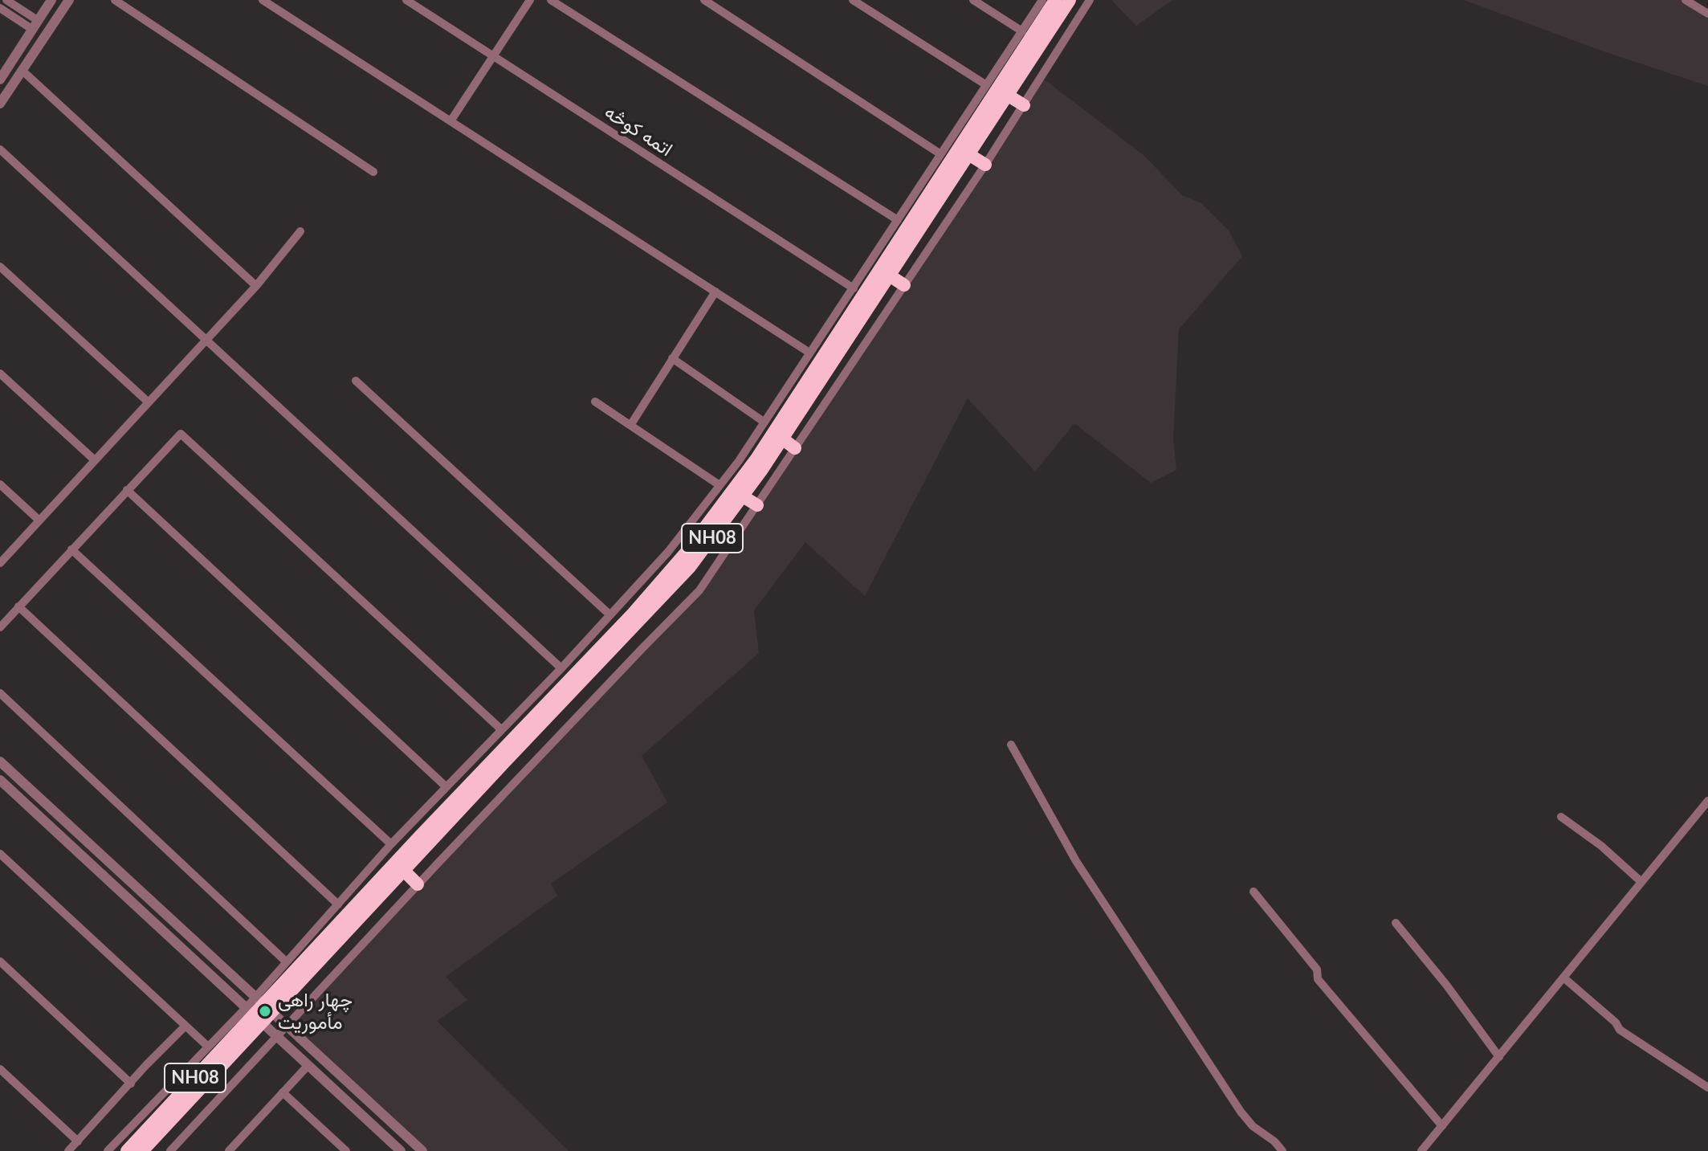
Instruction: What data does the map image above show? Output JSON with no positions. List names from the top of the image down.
{
  "streets": {
    "highway": ["NH08"],
    "street": ["اتمه کوڅه"]
  },
  "places": ["چهار راهی مأموریت"]
}
